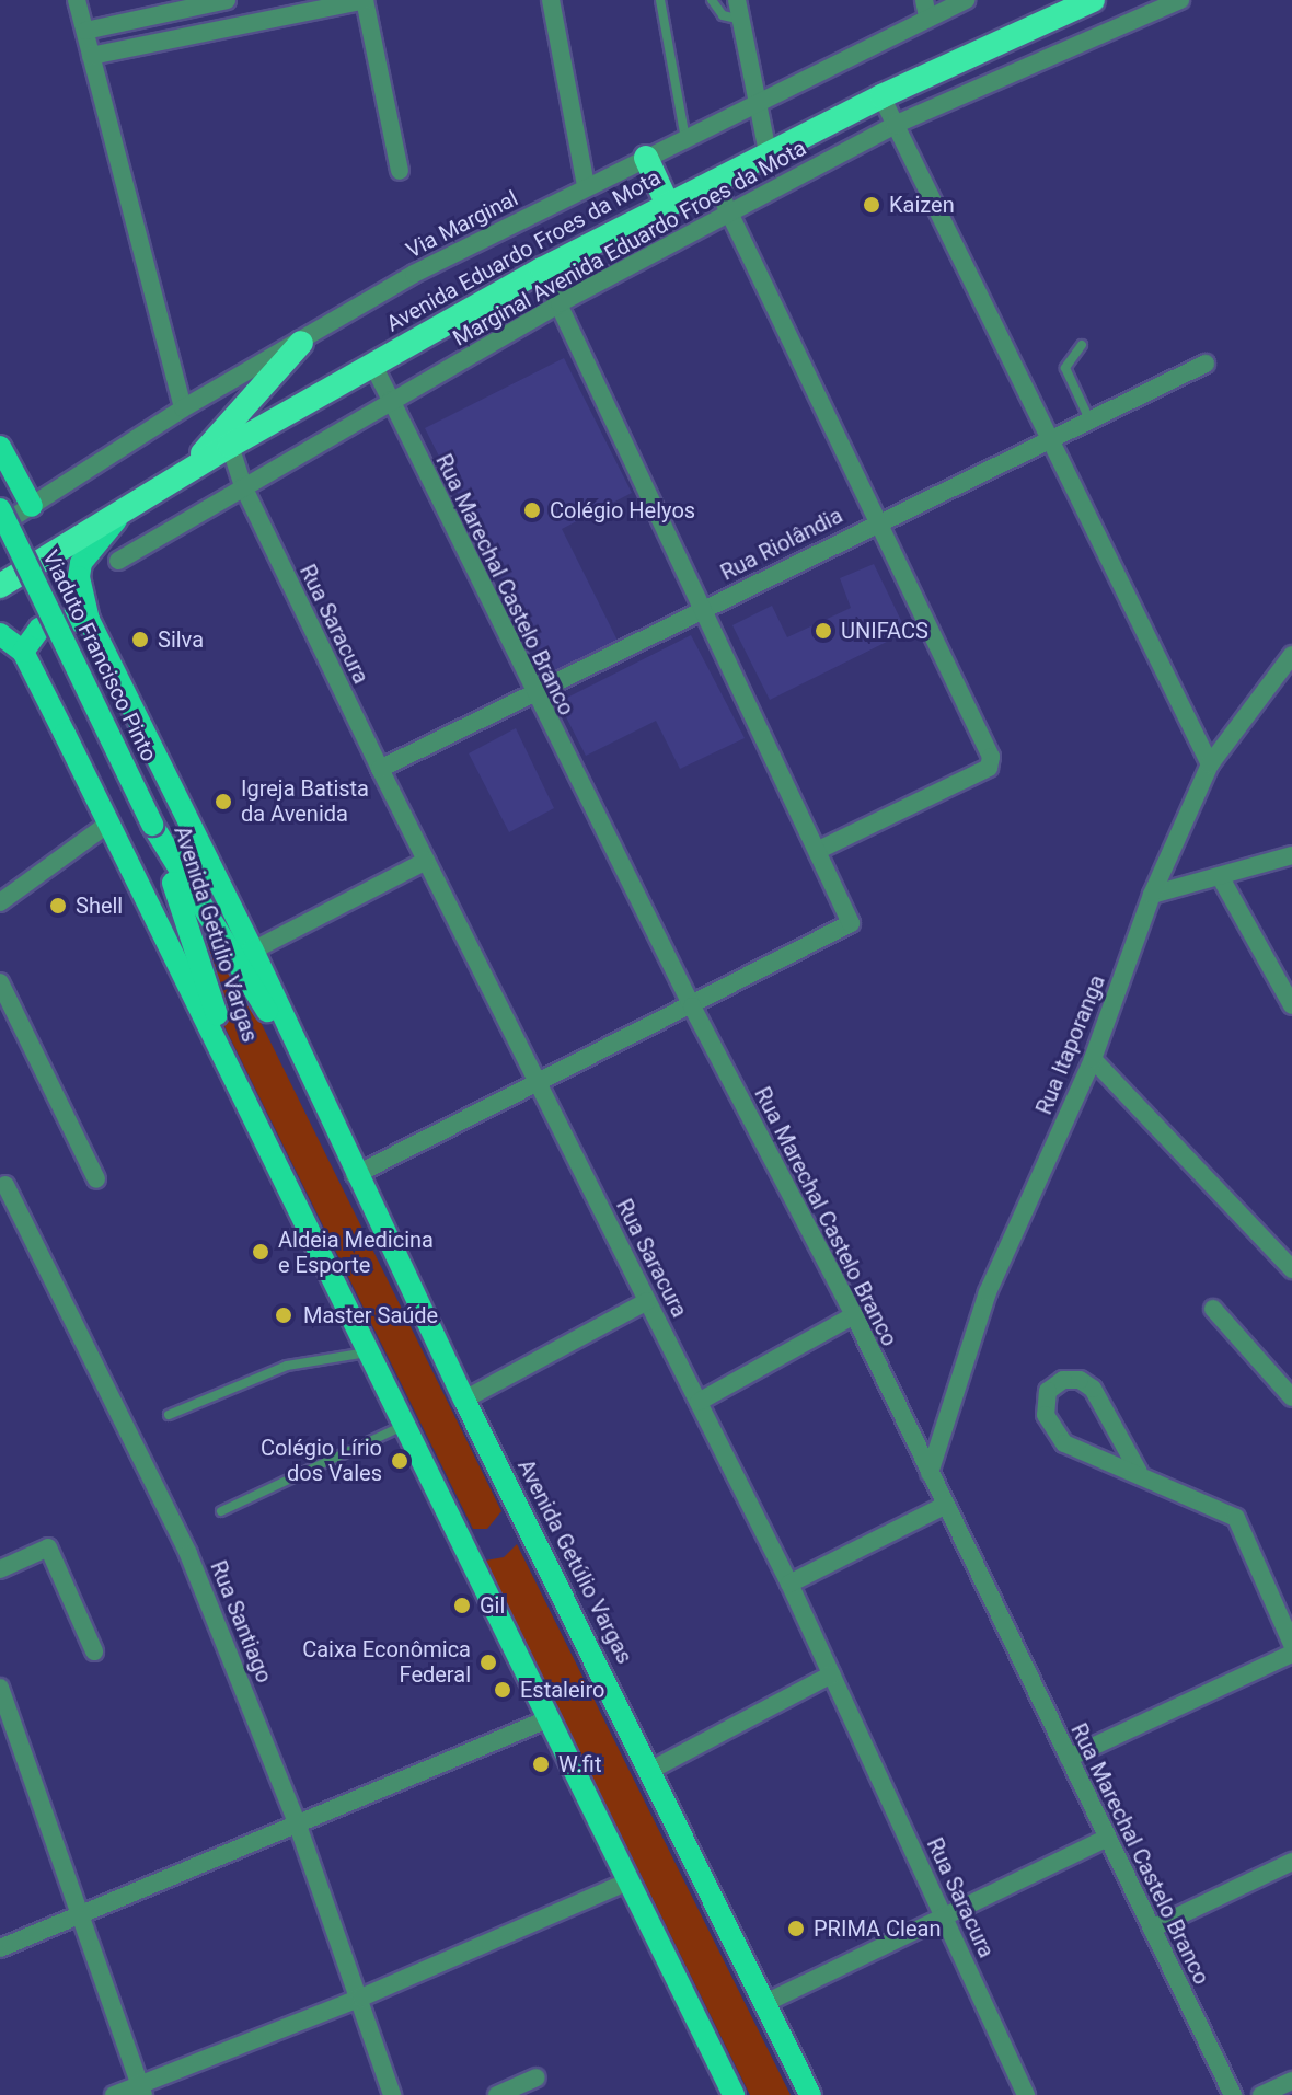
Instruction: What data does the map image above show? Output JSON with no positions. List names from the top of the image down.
{
  "streets": {
    "highway": ["Avenida Eduardo Froes da Mota"],
    "main road": ["Viaduto Francisco Pinto", "Avenida Getúlio Vargas"],
    "street": [
      "Via Marginal",
      "Marginal Avenida Eduardo Froes da Mota",
      "Rua Riolândia",
      "Rua Marechal Castelo Branco",
      "Rua Saracura",
      "Rua Itaporanga",
      "Rua Santiago"
    ]
  },
  "crossings": [
    ["Marginal Avenida Eduardo Froes da Mota", "Rua Marechal Castelo Branco"],
    ["Marginal Avenida Eduardo Froes da Mota", "Rua Saracura"],
    ["Avenida Eduardo Froes da Mota", "Rua Marechal Castelo Branco"],
    ["Avenida Eduardo Froes da Mota", "Rua Saracura"],
    ["Avenida Eduardo Froes da Mota", "Avenida Getúlio Vargas"],
    ["Rua Riolândia", "Rua Marechal Castelo Branco"],
    ["Rua Riolândia", "Rua Saracura"],
    ["Rua Marechal Castelo Branco", "Rua Itaporanga"],
    ["Viaduto Francisco Pinto", "Avenida Getúlio Vargas"]
  ],
  "places": [
    "Kaizen",
    "Colégio Helyos",
    "UNIFACS",
    "Silva",
    "Igreja Batista da Avenida",
    "Shell",
    "Aldeia Medicina e Esporte",
    "Master Saúde",
    "Colégio Lírio dos Vales",
    "Gil",
    "Caixa Econômica Federal",
    "Estaleiro",
    "W.fit",
    "PRIMA Clean"
  ]
}
